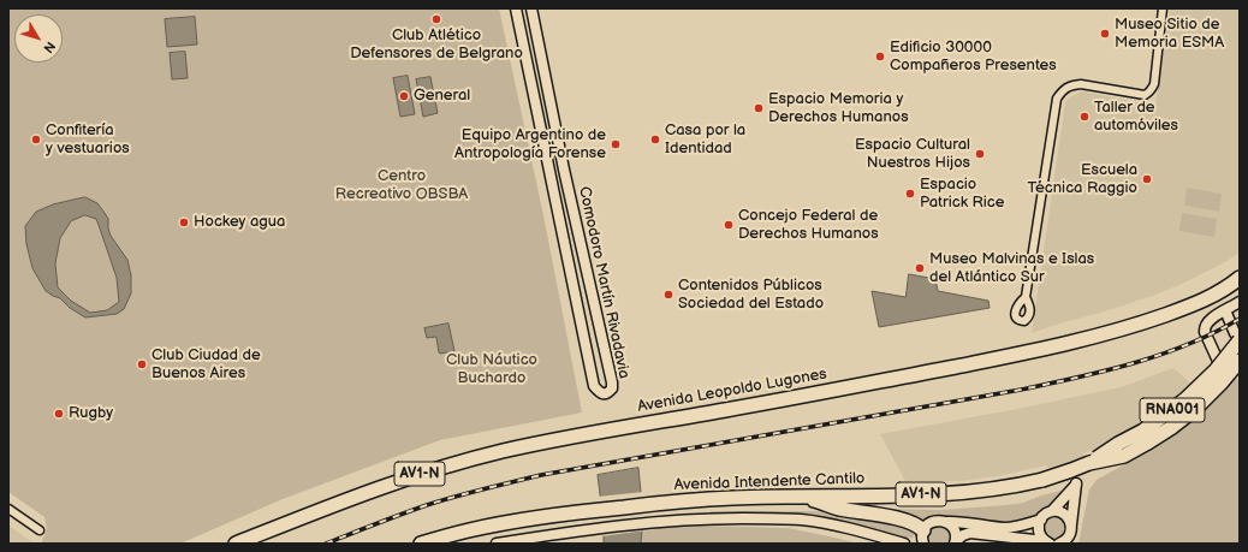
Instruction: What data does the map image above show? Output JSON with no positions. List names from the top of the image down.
{
  "streets": {
    "highway": [
      "Avenida Leopoldo Lugones",
      "RNA001",
      "AV1-N",
      "Avenida Intendente Cantilo"
    ],
    "street": ["Comodoro Martín Rivadavia"]
  },
  "crossings": [
    ["RNA001", "Avenida Intendente Cantilo"]
  ],
  "parks": ["Centro Recreativo OBSBA", "Club Náutico Buchardo"],
  "places": [
    "Club Atlético Defensores de Belgrano",
    "Museo Sitio de Memoria ESMA",
    "Edificio 30000 Compañeros Presentes",
    "General",
    "Espacio Memoria y Derechos Humanos",
    "Taller de automóviles",
    "Confitería y vestuarios",
    "Casa por la Identidad",
    "Equipo Argentino de Antropología Forense",
    "Espacio Cultural Nuestros Hijos",
    "Escuela Técnica Raggio",
    "Espacio Patrick Rice",
    "Hockey agua",
    "Concejo Federal de Derechos Humanos",
    "Museo Malvinas e Islas del Atlántico Sur",
    "Contenidos Públicos Sociedad del Estado",
    "Club Ciudad de Buenos Aires",
    "Rugby"
  ],
  "north": "bottom right"
}
